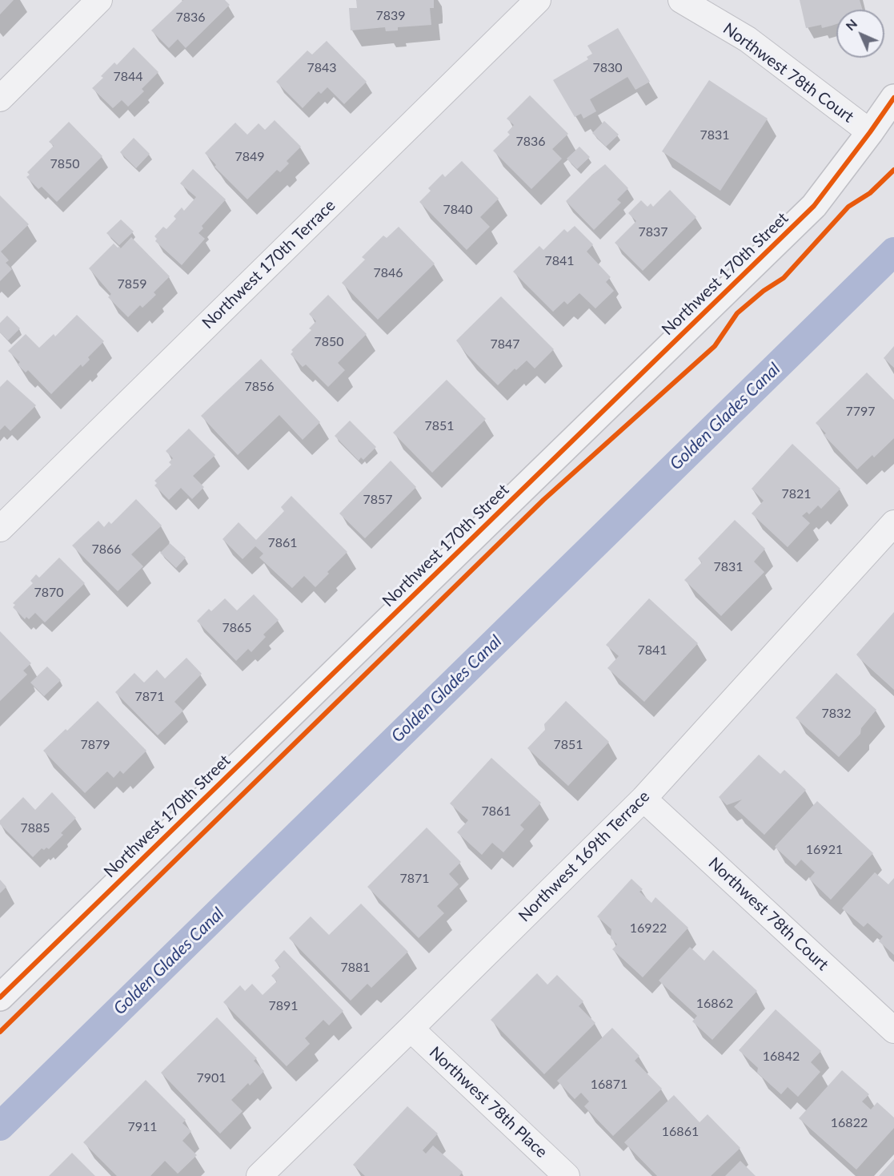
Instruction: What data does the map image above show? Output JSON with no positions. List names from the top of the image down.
{
  "streets": {
    "street": [
      "Northwest 78th Court",
      "Northwest 170th Terrace",
      "Northwest 170th Street",
      "Northwest 169th Terrace",
      "Northwest 78th Place"
    ]
  },
  "crossings": [
    ["Northwest 78th Court", "Northwest 170th Street"],
    ["Northwest 78th Court", "Northwest 169th Terrace"],
    ["Northwest 169th Terrace", "Northwest 78th Place"]
  ],
  "water": ["Golden Glades Canal"],
  "house_numbers": [
    "7839",
    "7836",
    "7843",
    "7830",
    "7844",
    "7831",
    "7836",
    "7849",
    "7850",
    "7840",
    "7837",
    "7841",
    "7846",
    "7859",
    "7850",
    "7847",
    "7856",
    "7797",
    "7851",
    "7821",
    "7857",
    "7861",
    "7866",
    "7831",
    "7870",
    "7865",
    "7841",
    "7871",
    "7832",
    "7879",
    "7851",
    "7861",
    "7885",
    "16921",
    "7871",
    "16922",
    "7881",
    "16862",
    "7891",
    "16842",
    "7901",
    "16871",
    "16822",
    "7911",
    "16861"
  ],
  "north": "top left"
}
